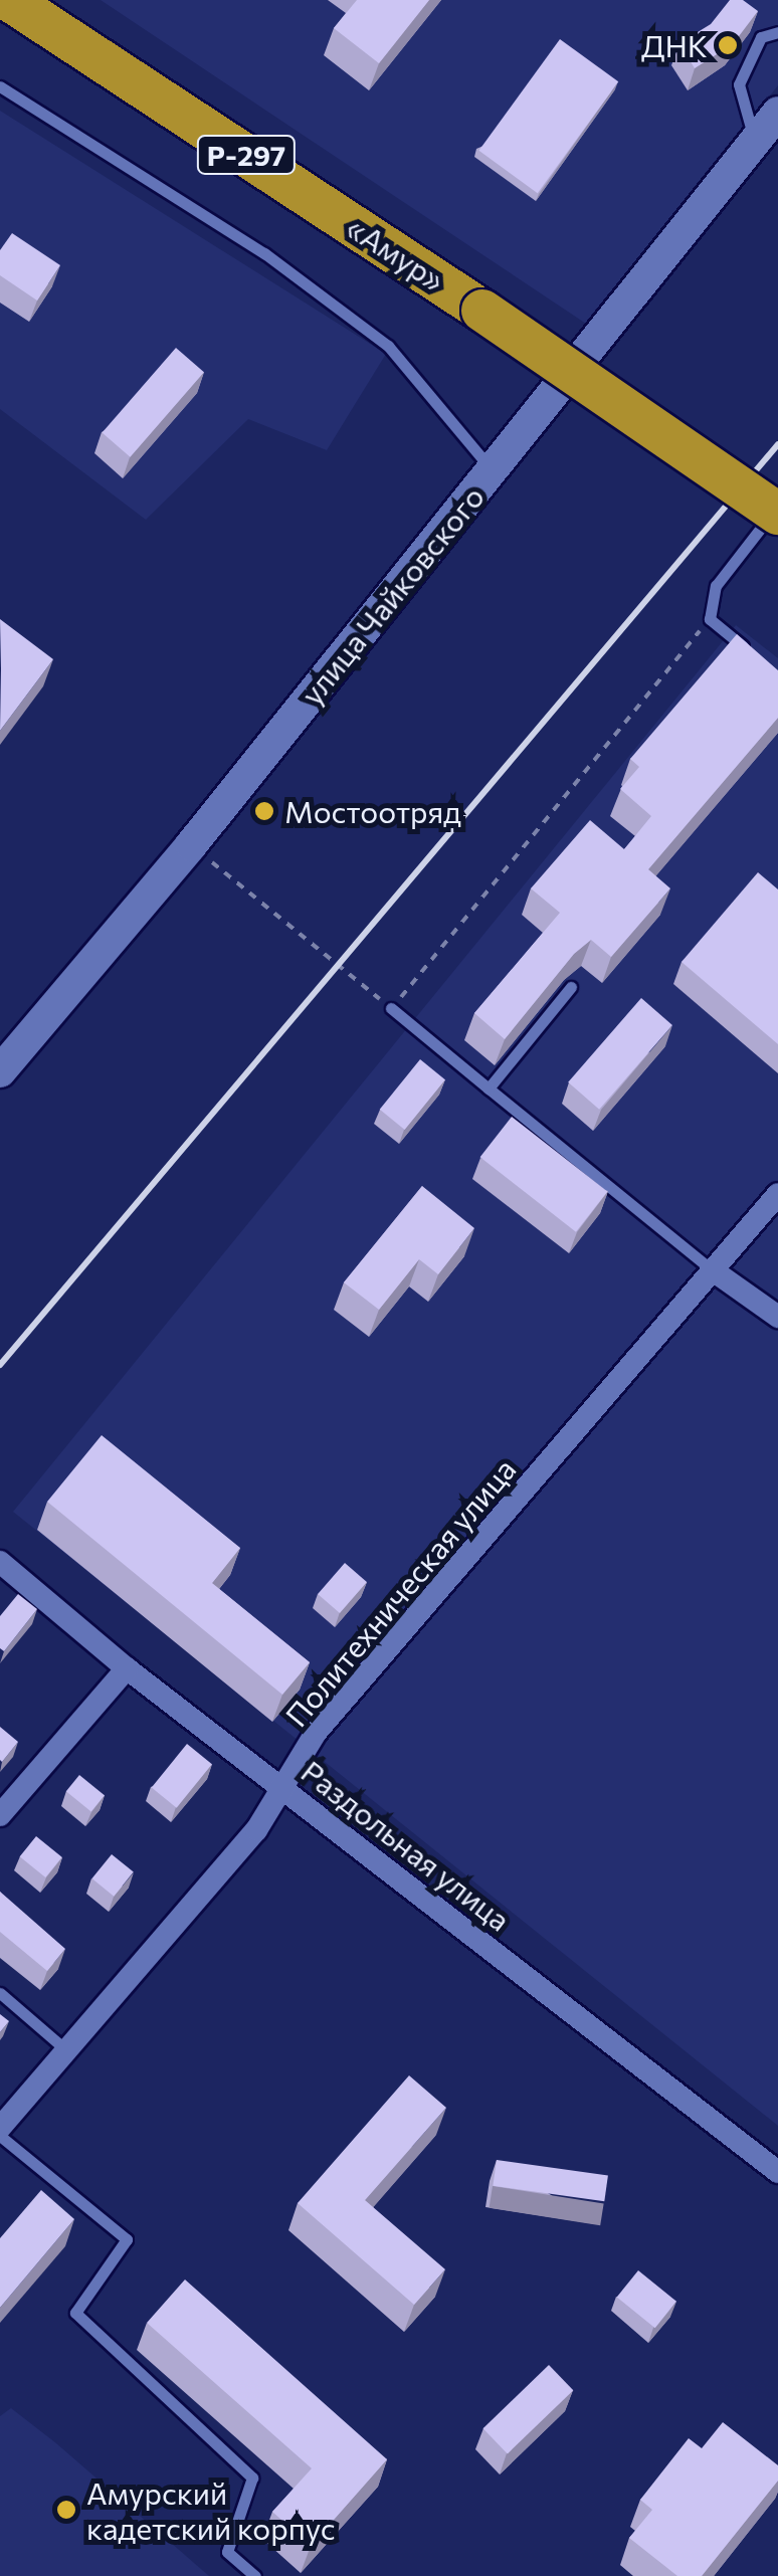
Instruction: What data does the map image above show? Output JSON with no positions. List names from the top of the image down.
{
  "streets": {
    "highway": ["Р-297", "«Амур»"],
    "street": ["улица Чайковского", "Политехническая улица", "Раздольная улица"]
  },
  "crossings": [
    ["Политехническая улица", "Раздольная улица"]
  ],
  "places": ["ДНК", "Мостоотряд", "Амурский кадетский корпус"]
}
